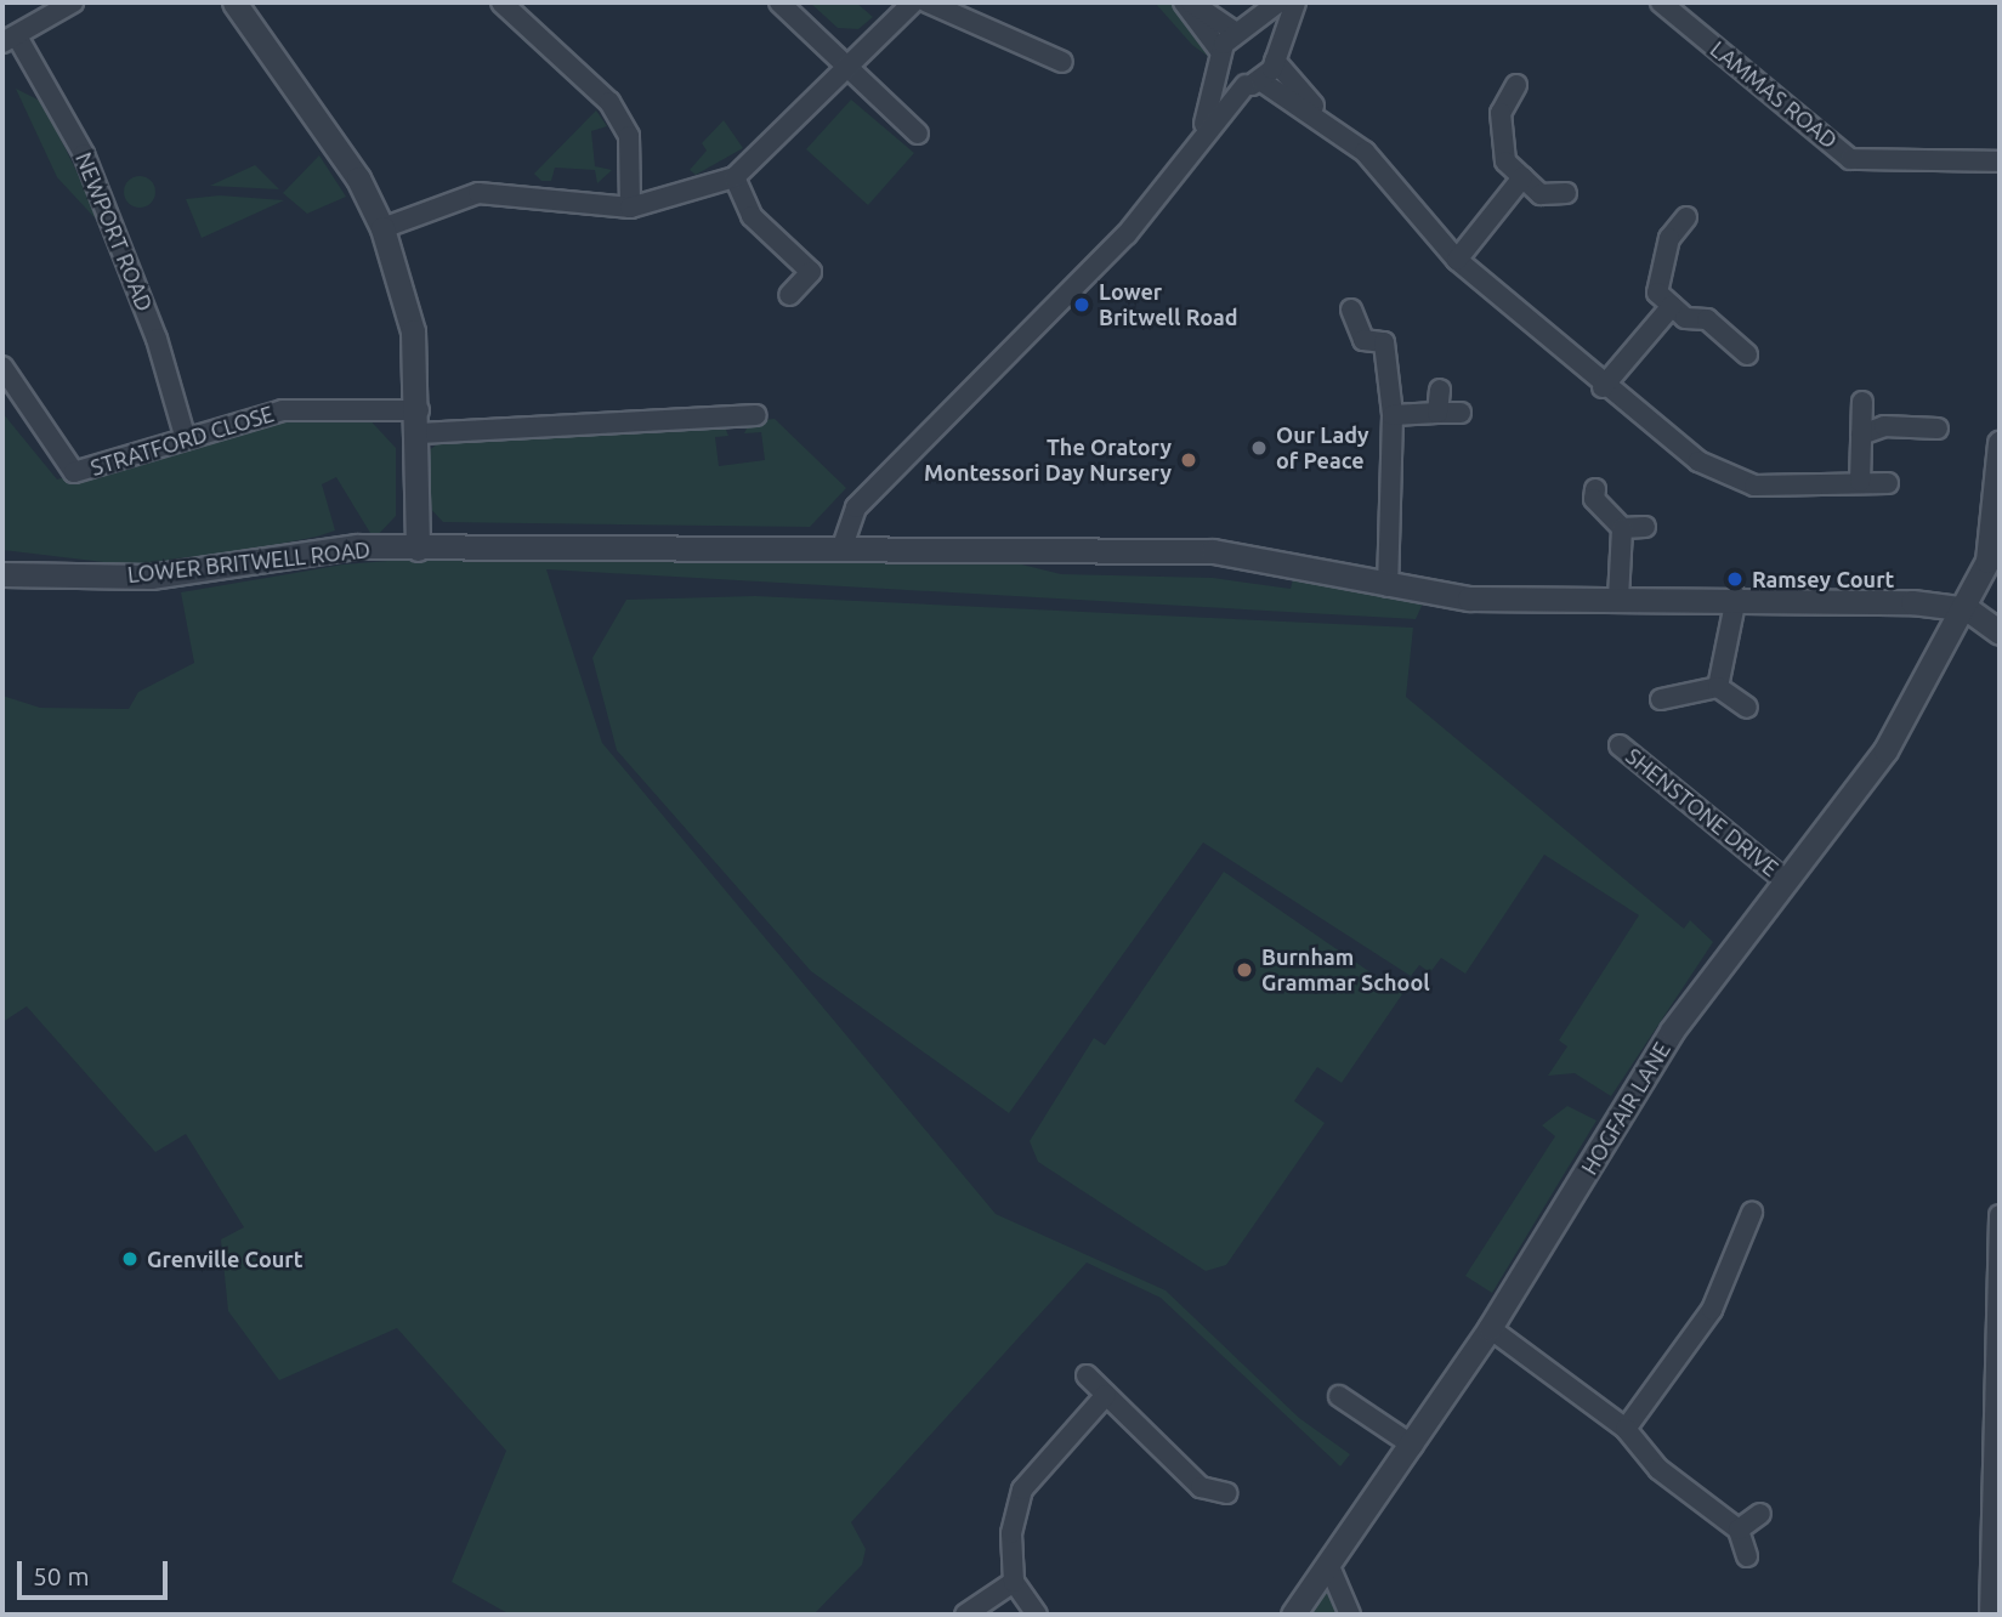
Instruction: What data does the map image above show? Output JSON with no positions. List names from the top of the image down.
{
  "streets": {
    "street": [
      "LAMMAS ROAD",
      "NEWPORT ROAD",
      "STRATFORD CLOSE",
      "LOWER BRITWELL ROAD",
      "SHENSTONE DRIVE",
      "HOGFAIR LANE"
    ]
  },
  "crossings": [
    ["NEWPORT ROAD", "STRATFORD CLOSE"],
    ["LOWER BRITWELL ROAD", "HOGFAIR LANE"],
    ["SHENSTONE DRIVE", "HOGFAIR LANE"]
  ],
  "places": [
    "Lower Britwell Road",
    "Our Lady of Peace",
    "The Oratory Montessori Day Nursery",
    "Ramsey Court",
    "Burnham Grammar School",
    "Grenville Court"
  ],
  "scale_bar": "50 m"
}
